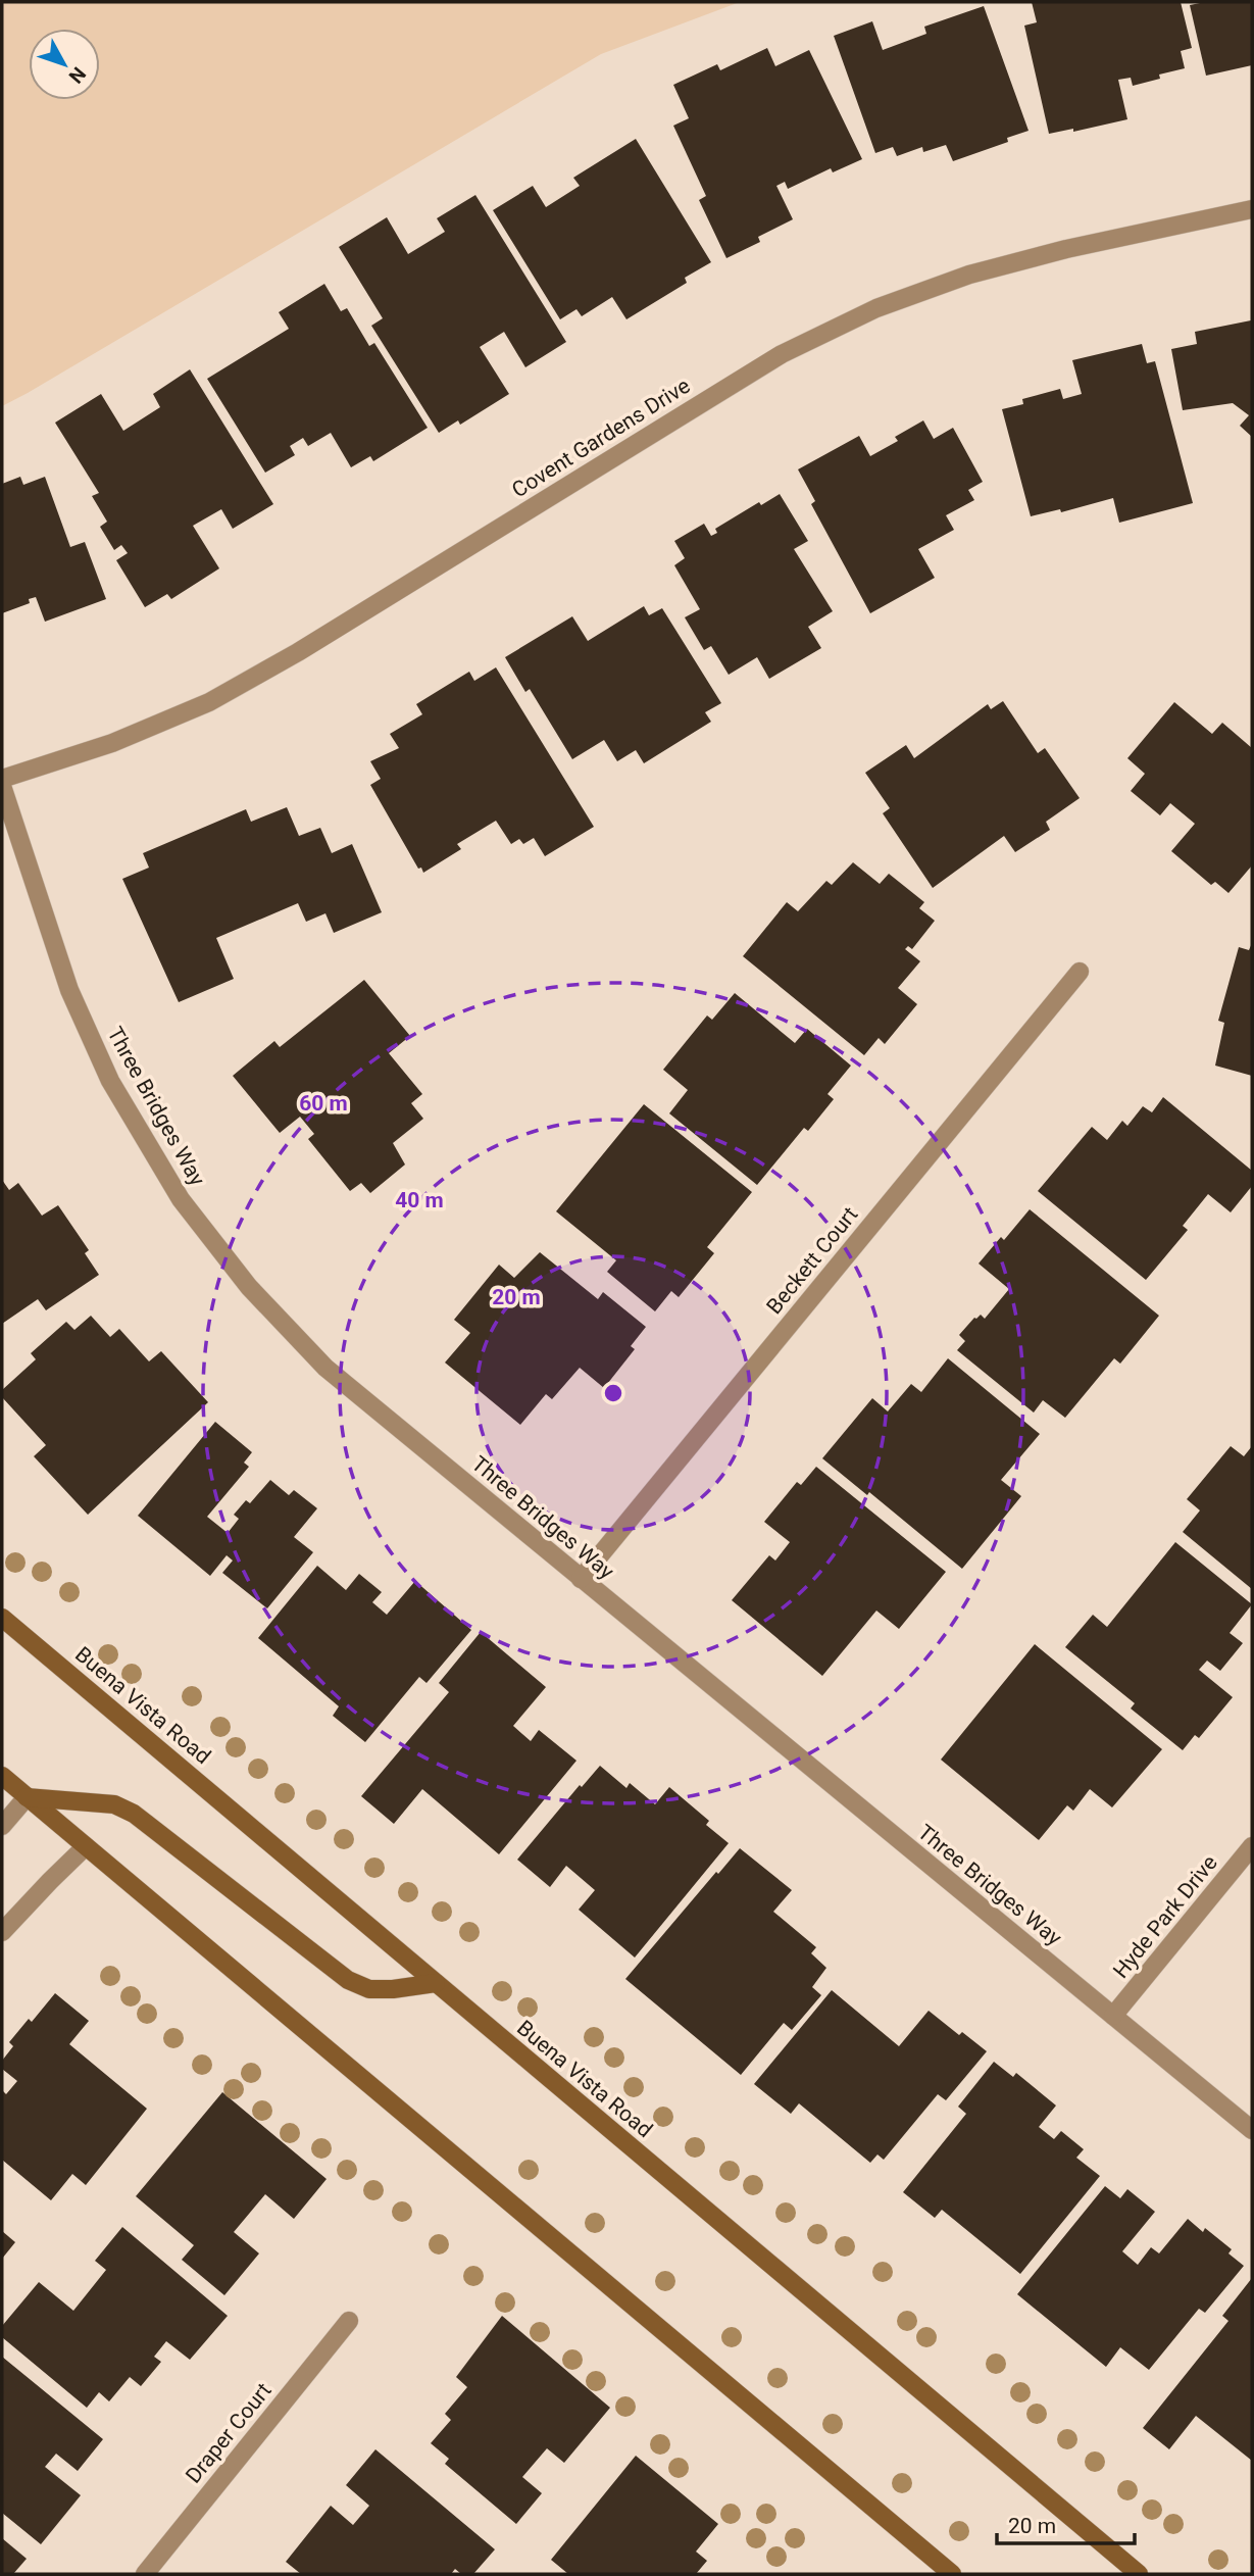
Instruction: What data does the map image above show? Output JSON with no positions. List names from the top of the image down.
{
  "streets": {
    "main road": ["Buena Vista Road"],
    "street": [
      "Covent Gardens Drive",
      "Three Bridges Way",
      "Beckett Court",
      "Hyde Park Drive",
      "Draper Court"
    ]
  },
  "crossings": [
    ["Three Bridges Way", "Beckett Court"],
    ["Three Bridges Way", "Hyde Park Drive"]
  ],
  "scale_bar": "20 m",
  "north": "bottom right",
  "rings": ["60 m", "40 m", "20 m"]
}
